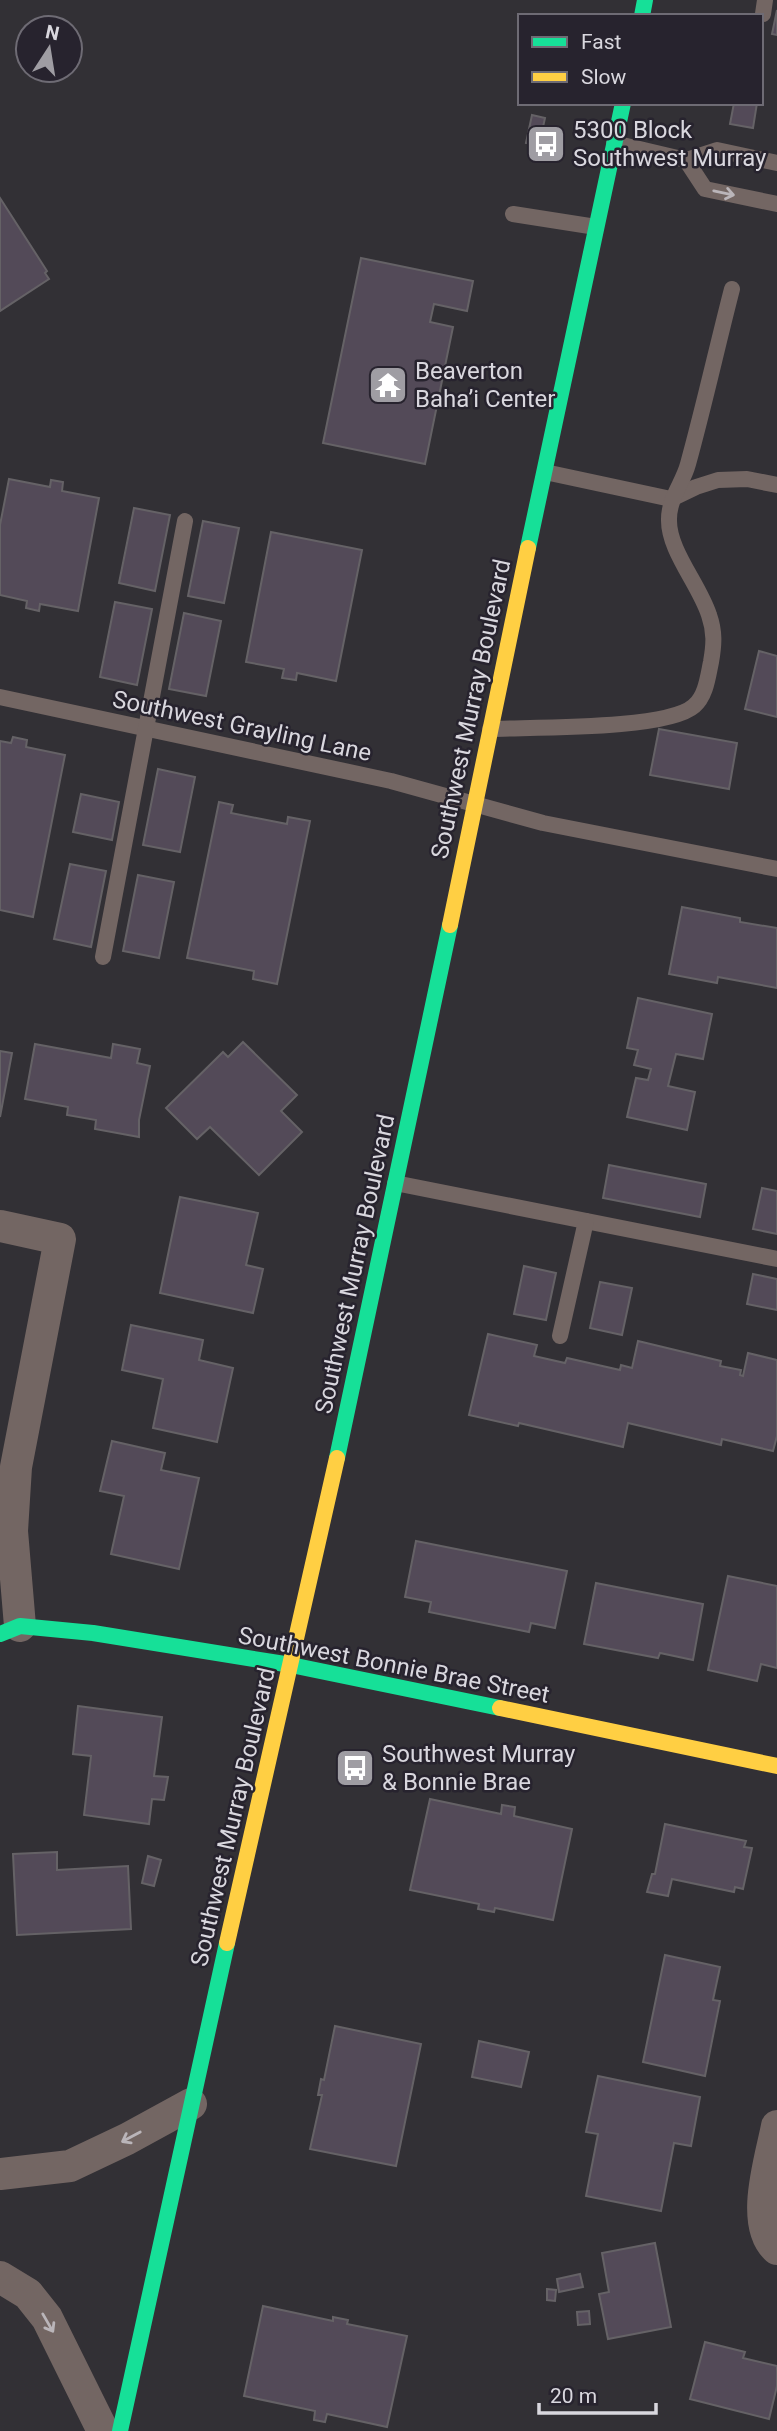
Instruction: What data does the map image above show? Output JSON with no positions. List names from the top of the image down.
{
  "streets": {
    "main road": ["Southwest Murray Boulevard", "Southwest Bonnie Brae Street"],
    "lane": ["Southwest Grayling Lane"]
  },
  "crossings": [
    ["Southwest Murray Boulevard", "Southwest Grayling Lane"],
    ["Southwest Murray Boulevard", "Southwest Bonnie Brae Street"]
  ],
  "places": {
    "bus stop": ["5300 Block Southwest Murray", "Southwest Murray & Bonnie Brae"],
    "temple": ["Beaverton Baha’i Center"]
  },
  "legend": ["Fast", "Slow"],
  "scale_bar": "20 m",
  "north": "top"
}
